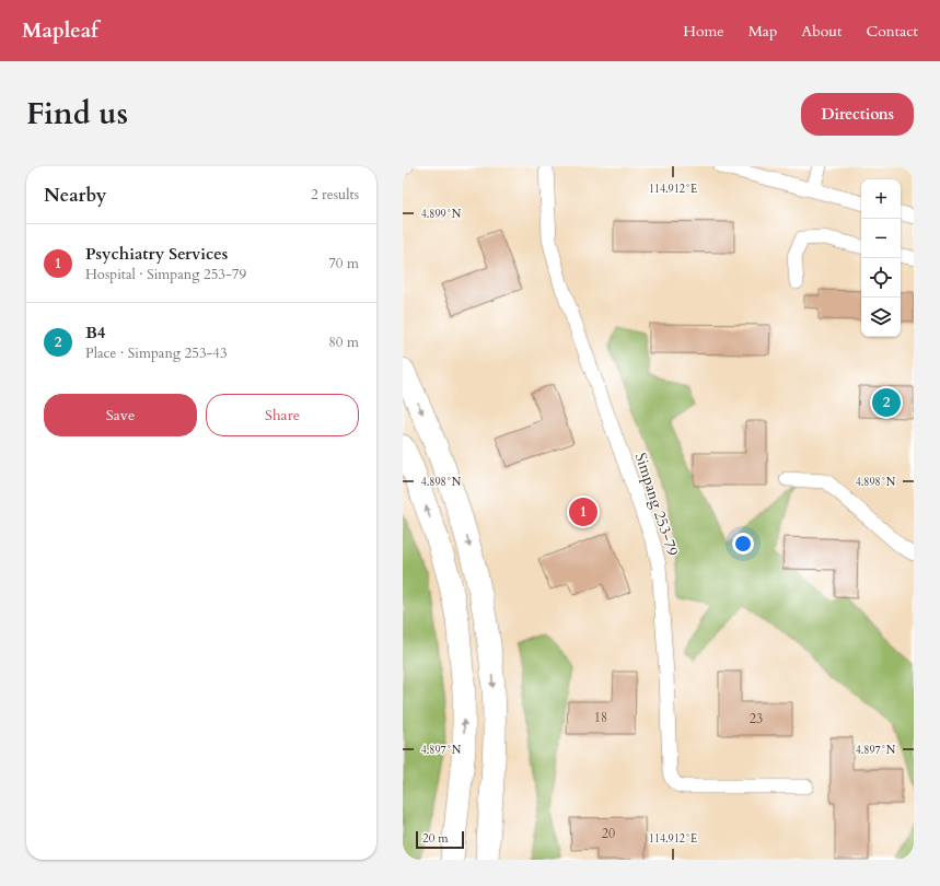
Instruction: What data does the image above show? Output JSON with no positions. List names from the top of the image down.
{
  "streets": {
    "street": ["Simpang 253-79"]
  },
  "house_numbers": ["18", "23", "20"],
  "scale_bar": "20 m",
  "page": {
    "header": "Mapleaf",
    "nav": [
      "Home",
      "Map",
      "About",
      "Contact"
    ],
    "title": "Find us",
    "buttons": [
      "Directions",
      ["Save", "Share"]
    ],
    "heading": ["Nearby", "2 results"],
    "map_buttons": ["+", "−"],
    "list": [
      {
        "mark": "1",
        "name": "Psychiatry Services",
        "note": "Hospital · Simpang 253-79",
        "value": "70 m"
      },
      {
        "mark": "2",
        "name": "B4",
        "note": "Place · Simpang 253-43",
        "value": "80 m"
      }
    ],
    "pins": ["2", "1"],
    "scale": "20 m"
  },
  "coordinates": [
    "114.912°E",
    "4.899°N",
    "4.898°N",
    "4.897°N"
  ]
}
